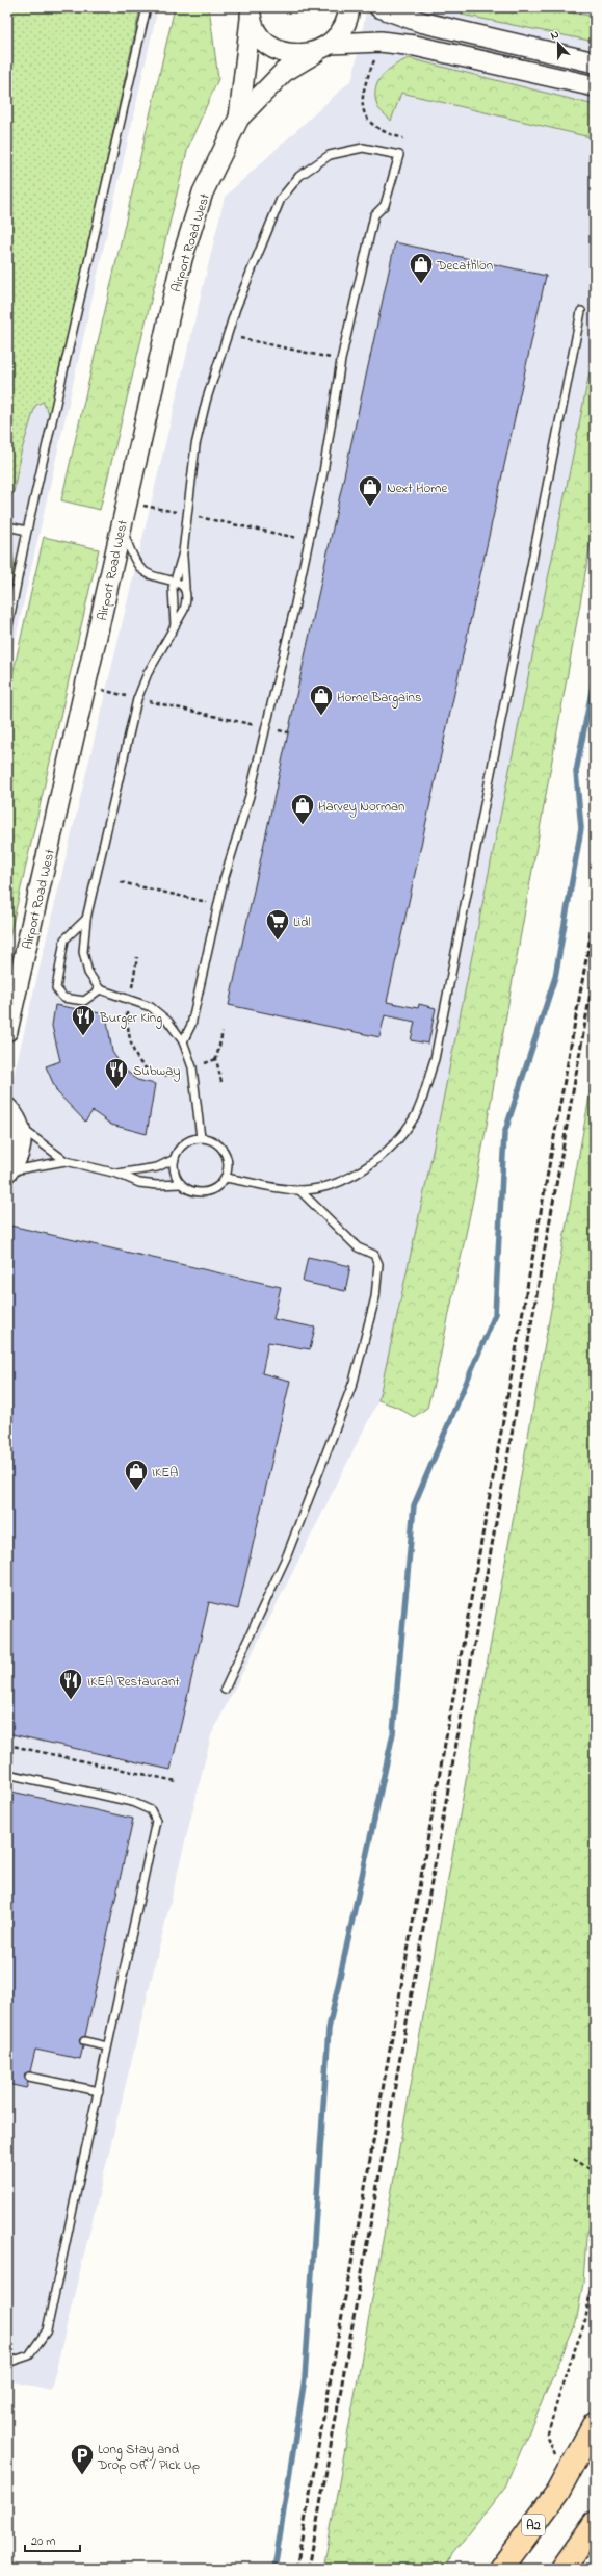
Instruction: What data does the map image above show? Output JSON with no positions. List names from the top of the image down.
{
  "streets": {
    "highway": ["A2"],
    "street": ["Airport Road West"]
  },
  "places": {
    "shop": [
      "Decathlon",
      "Next Home",
      "Home Bargains",
      "Harvey Norman",
      "IKEA"
    ],
    "supermarket": ["Lidl"],
    "restaurant": ["Burger King", "Subway", "IKEA Restaurant"],
    "parking": ["Long Stay and Drop Off / Pick Up"]
  },
  "scale_bar": "20 m",
  "north": "top"
}
